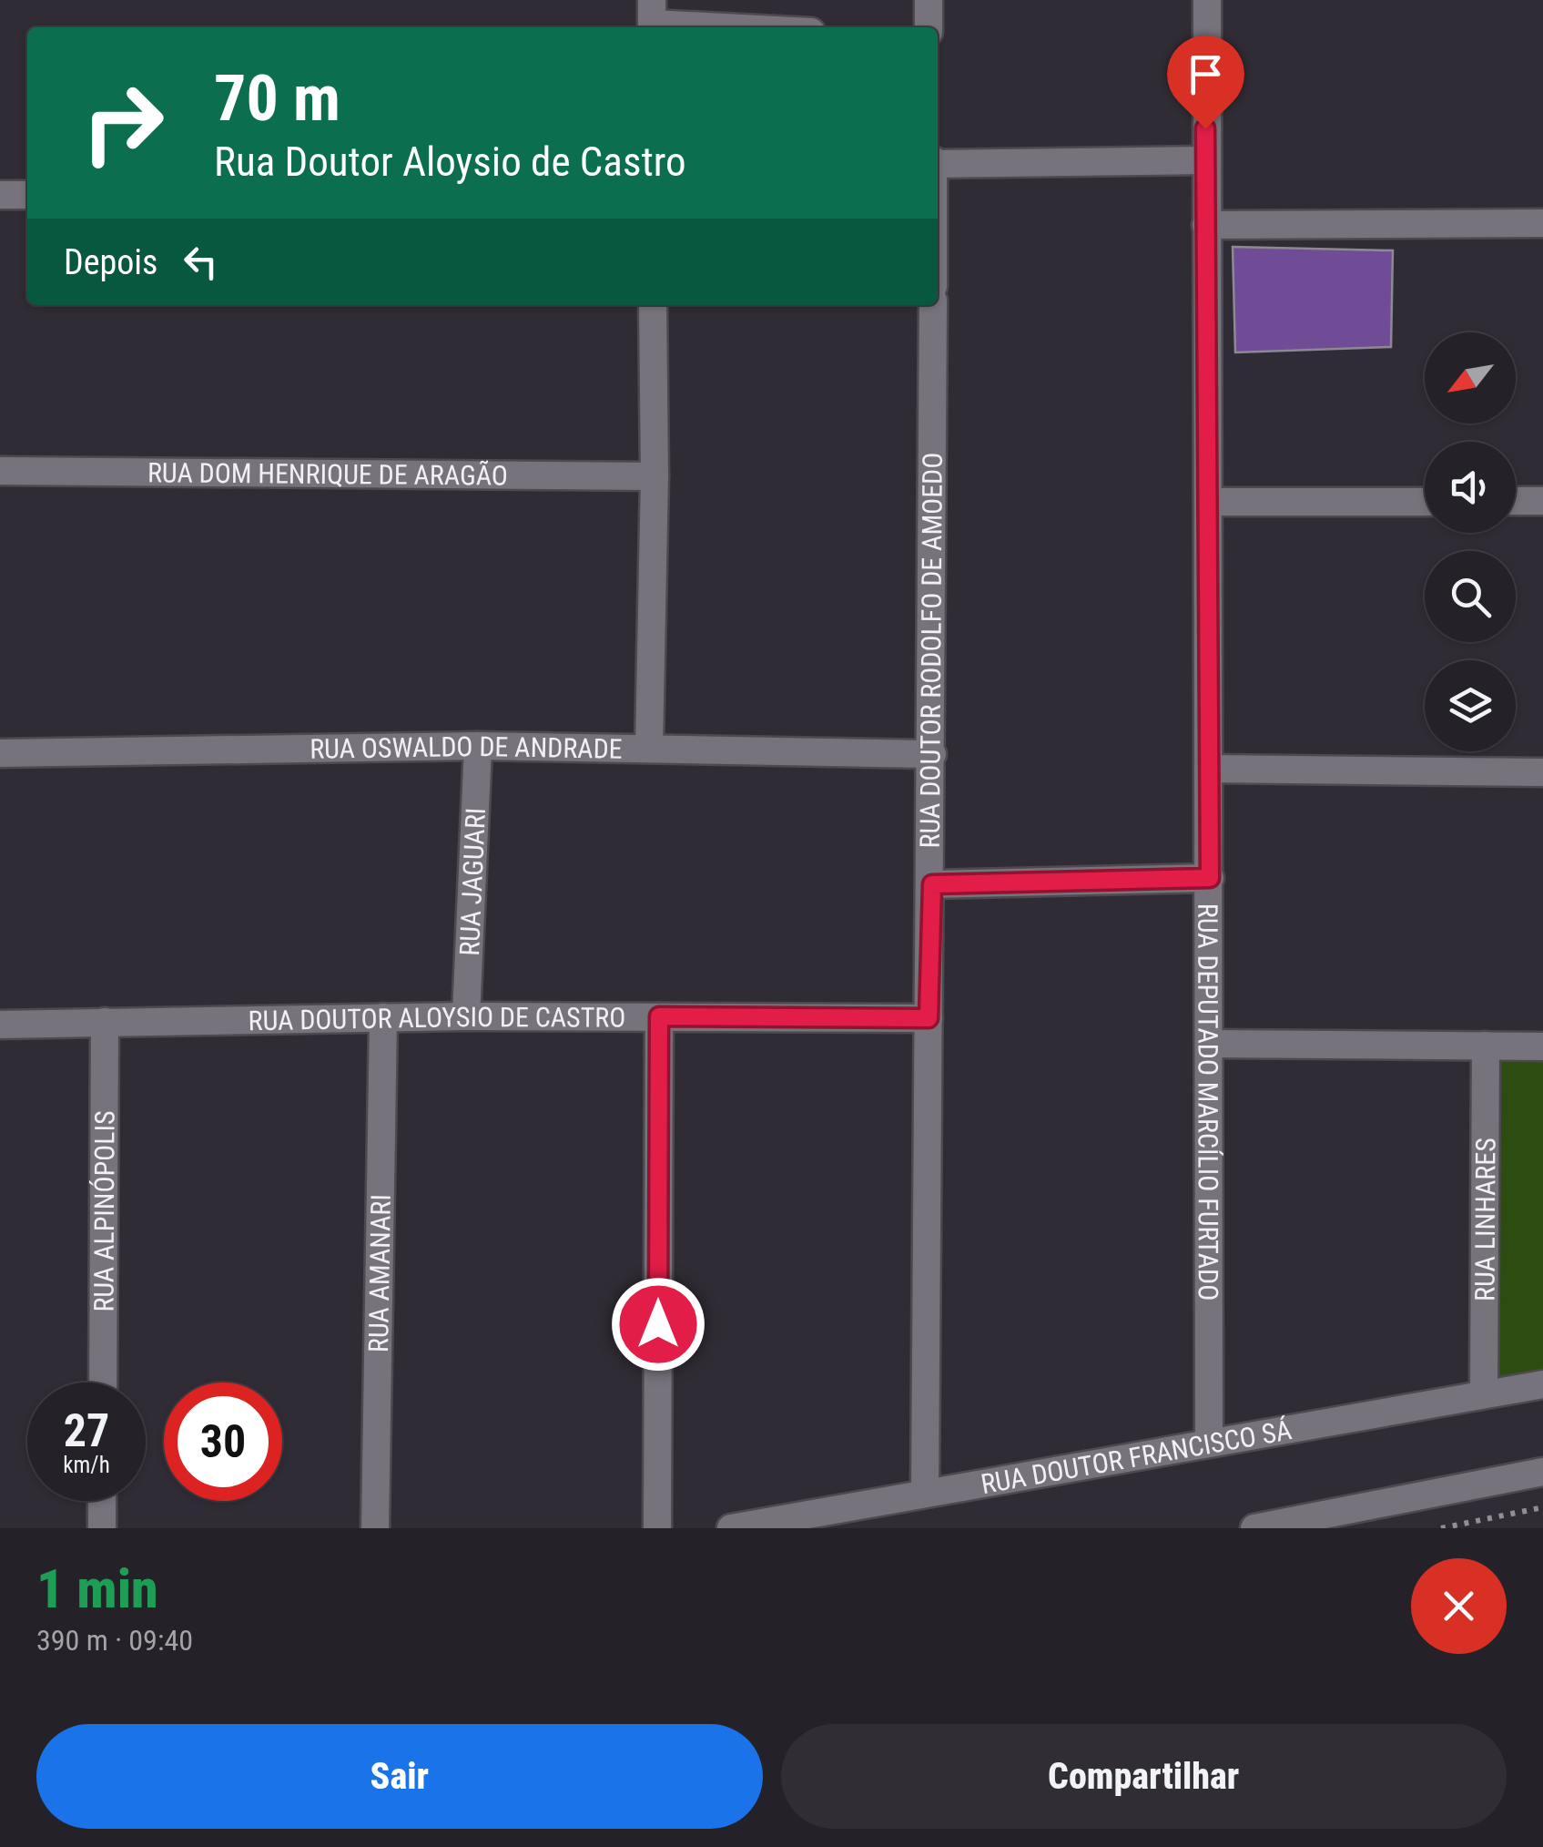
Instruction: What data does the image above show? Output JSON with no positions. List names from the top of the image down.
{
  "streets": {
    "street": [
      "RUA DOM HENRIQUE DE ARAGÃO",
      "RUA DOUTOR RODOLFO DE AMOEDO",
      "RUA OSWALDO DE ANDRADE",
      "RUA JAGUARI",
      "RUA DOUTOR ALOYSIO DE CASTRO",
      "RUA DEPUTADO MARCÍLIO FURTADO",
      "RUA ALPINÓPOLIS",
      "RUA LINHARES",
      "RUA AMANARI",
      "RUA DOUTOR FRANCISCO SÁ"
    ]
  },
  "crossings": [
    ["RUA DOUTOR RODOLFO DE AMOEDO", "RUA OSWALDO DE ANDRADE"],
    ["RUA DOUTOR RODOLFO DE AMOEDO", "RUA DOUTOR ALOYSIO DE CASTRO"],
    ["RUA DOUTOR RODOLFO DE AMOEDO", "RUA DOUTOR FRANCISCO SÁ"],
    ["RUA OSWALDO DE ANDRADE", "RUA JAGUARI"],
    ["RUA JAGUARI", "RUA DOUTOR ALOYSIO DE CASTRO"],
    ["RUA DOUTOR ALOYSIO DE CASTRO", "RUA ALPINÓPOLIS"],
    ["RUA DOUTOR ALOYSIO DE CASTRO", "RUA AMANARI"],
    ["RUA DEPUTADO MARCÍLIO FURTADO", "RUA DOUTOR FRANCISCO SÁ"],
    ["RUA LINHARES", "RUA DOUTOR FRANCISCO SÁ"]
  ],
  "north": "bottom left",
  "page": {
    "turn": ["70 m", "Rua Doutor Aloysio de Castro"],
    "then": "Depois",
    "speed": "27 km/h",
    "limit": "30",
    "heading": ["1 min", "390 m · 09:40"],
    "buttons": ["Sair", "Compartilhar"]
  }
}
